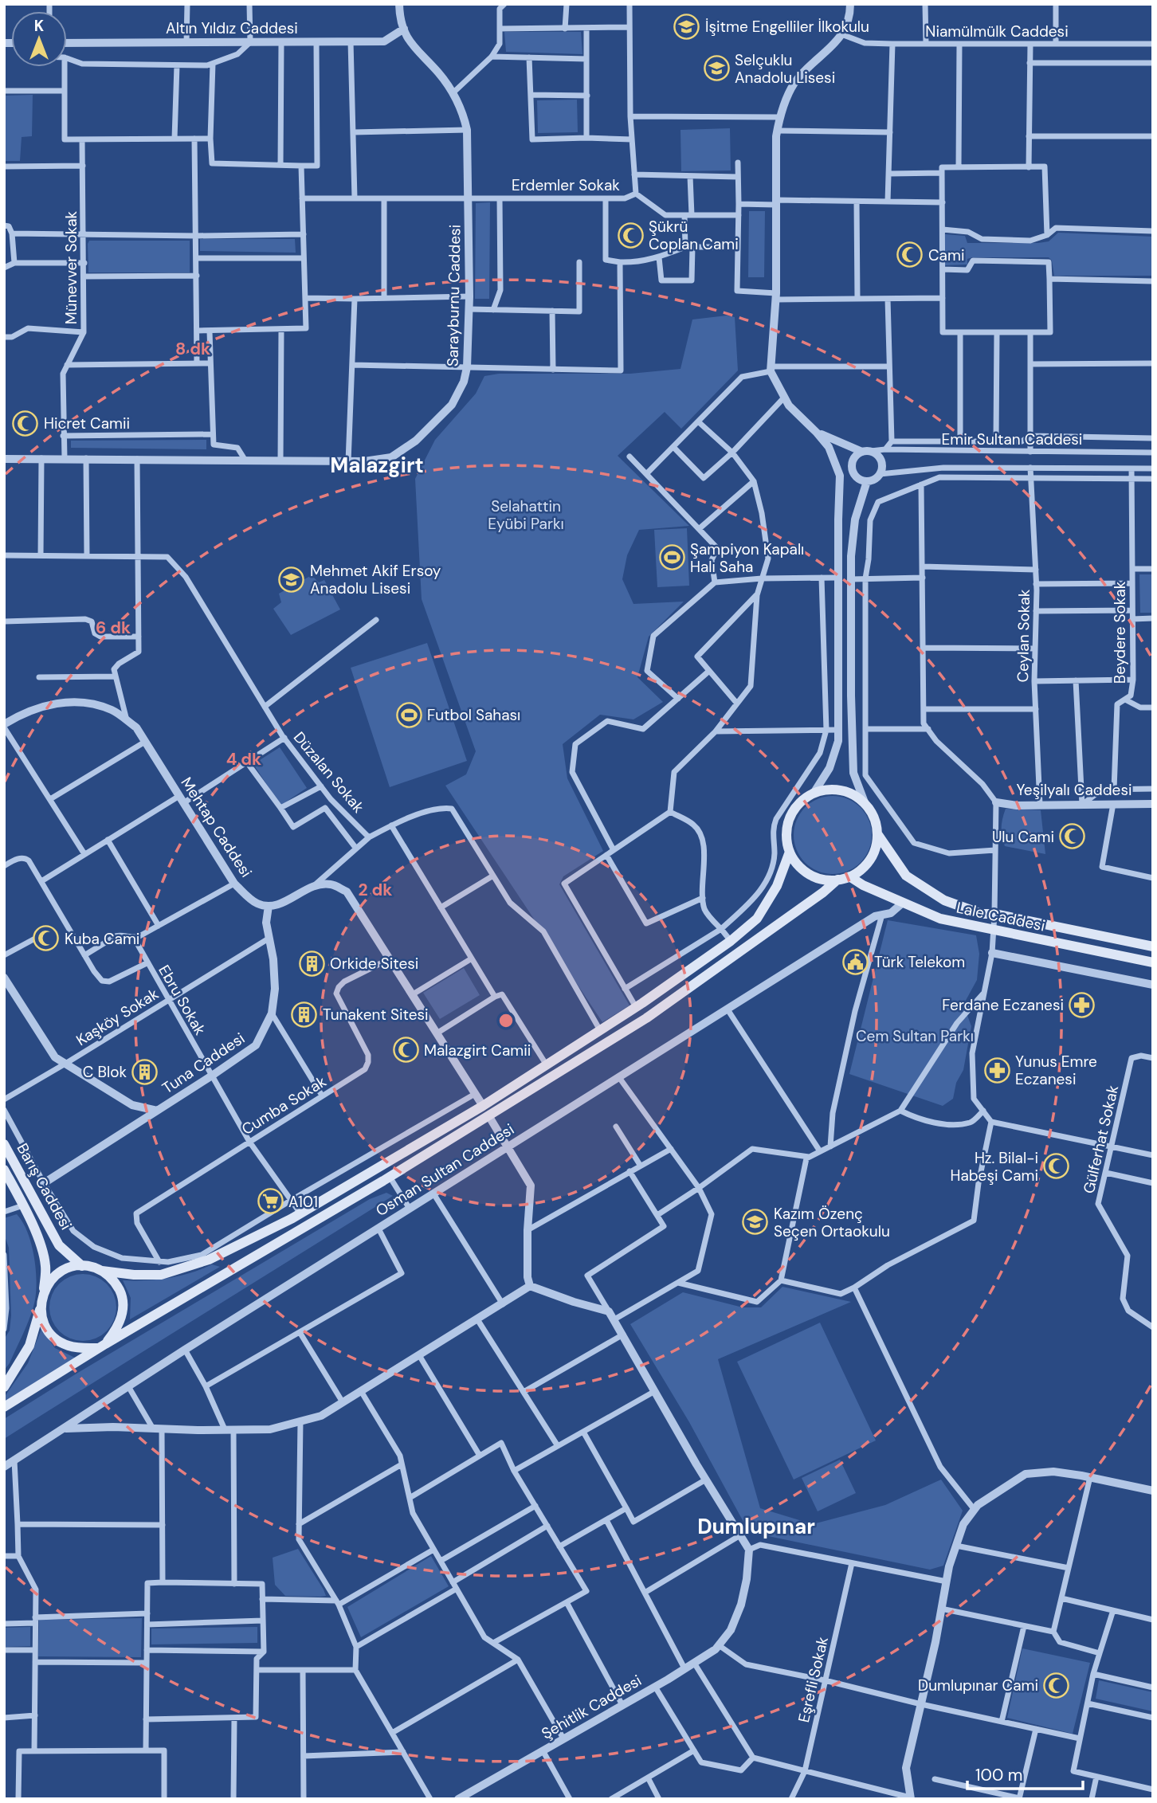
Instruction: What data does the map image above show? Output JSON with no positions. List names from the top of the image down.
{
  "streets": {
    "main road": ["Lale Caddesi", "Barış Caddesi"],
    "street": [
      "Altın Yıldız Caddesi",
      "Niamülmülk Caddesi",
      "Erdemler Sokak",
      "Münevver Sokak",
      "Sarayburnu Caddesi",
      "Emir Sultan Caddesi",
      "Beydere Sokak",
      "Ceylan Sokak",
      "Düzalan Sokak",
      "Yeşilyalı Caddesi",
      "Mehtap Caddesi",
      "Ebru Sokak",
      "Kaşköy Sokak",
      "Tuna Caddesi",
      "Cumba Sokak",
      "Gülferhat Sokak",
      "Osman Sultan Caddesi",
      "Eşrefli Sokak",
      "Şehitlik Caddesi"
    ]
  },
  "crossings": [
    ["Altın Yıldız Caddesi", "Sarayburnu Caddesi"],
    ["Erdemler Sokak", "Sarayburnu Caddesi"],
    ["Münevver Sokak", "Sarayburnu Caddesi"],
    ["Emir Sultan Caddesi", "Beydere Sokak"],
    ["Emir Sultan Caddesi", "Ceylan Sokak"],
    ["Ceylan Sokak", "Yeşilyalı Caddesi"],
    ["Mehtap Caddesi", "Tuna Caddesi"],
    ["Lale Caddesi", "Osman Sultan Caddesi"],
    ["Ebru Sokak", "Kaşköy Sokak"],
    ["Ebru Sokak", "Tuna Caddesi"],
    ["Ebru Sokak", "Cumba Sokak"],
    ["Kaşköy Sokak", "Tuna Caddesi"]
  ],
  "districts": ["Malazgirt", "Dumlupınar"],
  "parks": ["Selahattin Eyübi Parkı", "Cem Sultan Parkı"],
  "places": {
    "school or university": [
      "İşitme Engelliler İlkokulu",
      "Selçuklu Anadolu Lisesi",
      "Mehmet Akif Ersoy Anadolu Lisesi",
      "Kazım Özenç Seçen Ortaokulu"
    ],
    "mosque": [
      "Şükrü Coplan Cami",
      "Cami",
      "Hicret Camii",
      "Ulu Cami",
      "Kuba Cami",
      "Malazgirt Camii",
      "Hz. Bilal-i Habeşi Cami",
      "Dumlupınar Cami"
    ],
    "sports": ["Şampiyon Kapalı Halı Saha", "Futbol Sahası"],
    "public building": ["Türk Telekom"],
    "building": ["Orkide Sitesi", "Tunakent Sitesi", "C Blok"],
    "pharmacy": ["Ferdane Eczanesi", "Yunus Emre Eczanesi"],
    "supermarket": ["A101"]
  },
  "scale_bar": "100 m",
  "north": "top",
  "rings": [
    "8 dk",
    "6 dk",
    "4 dk",
    "2 dk"
  ]
}
